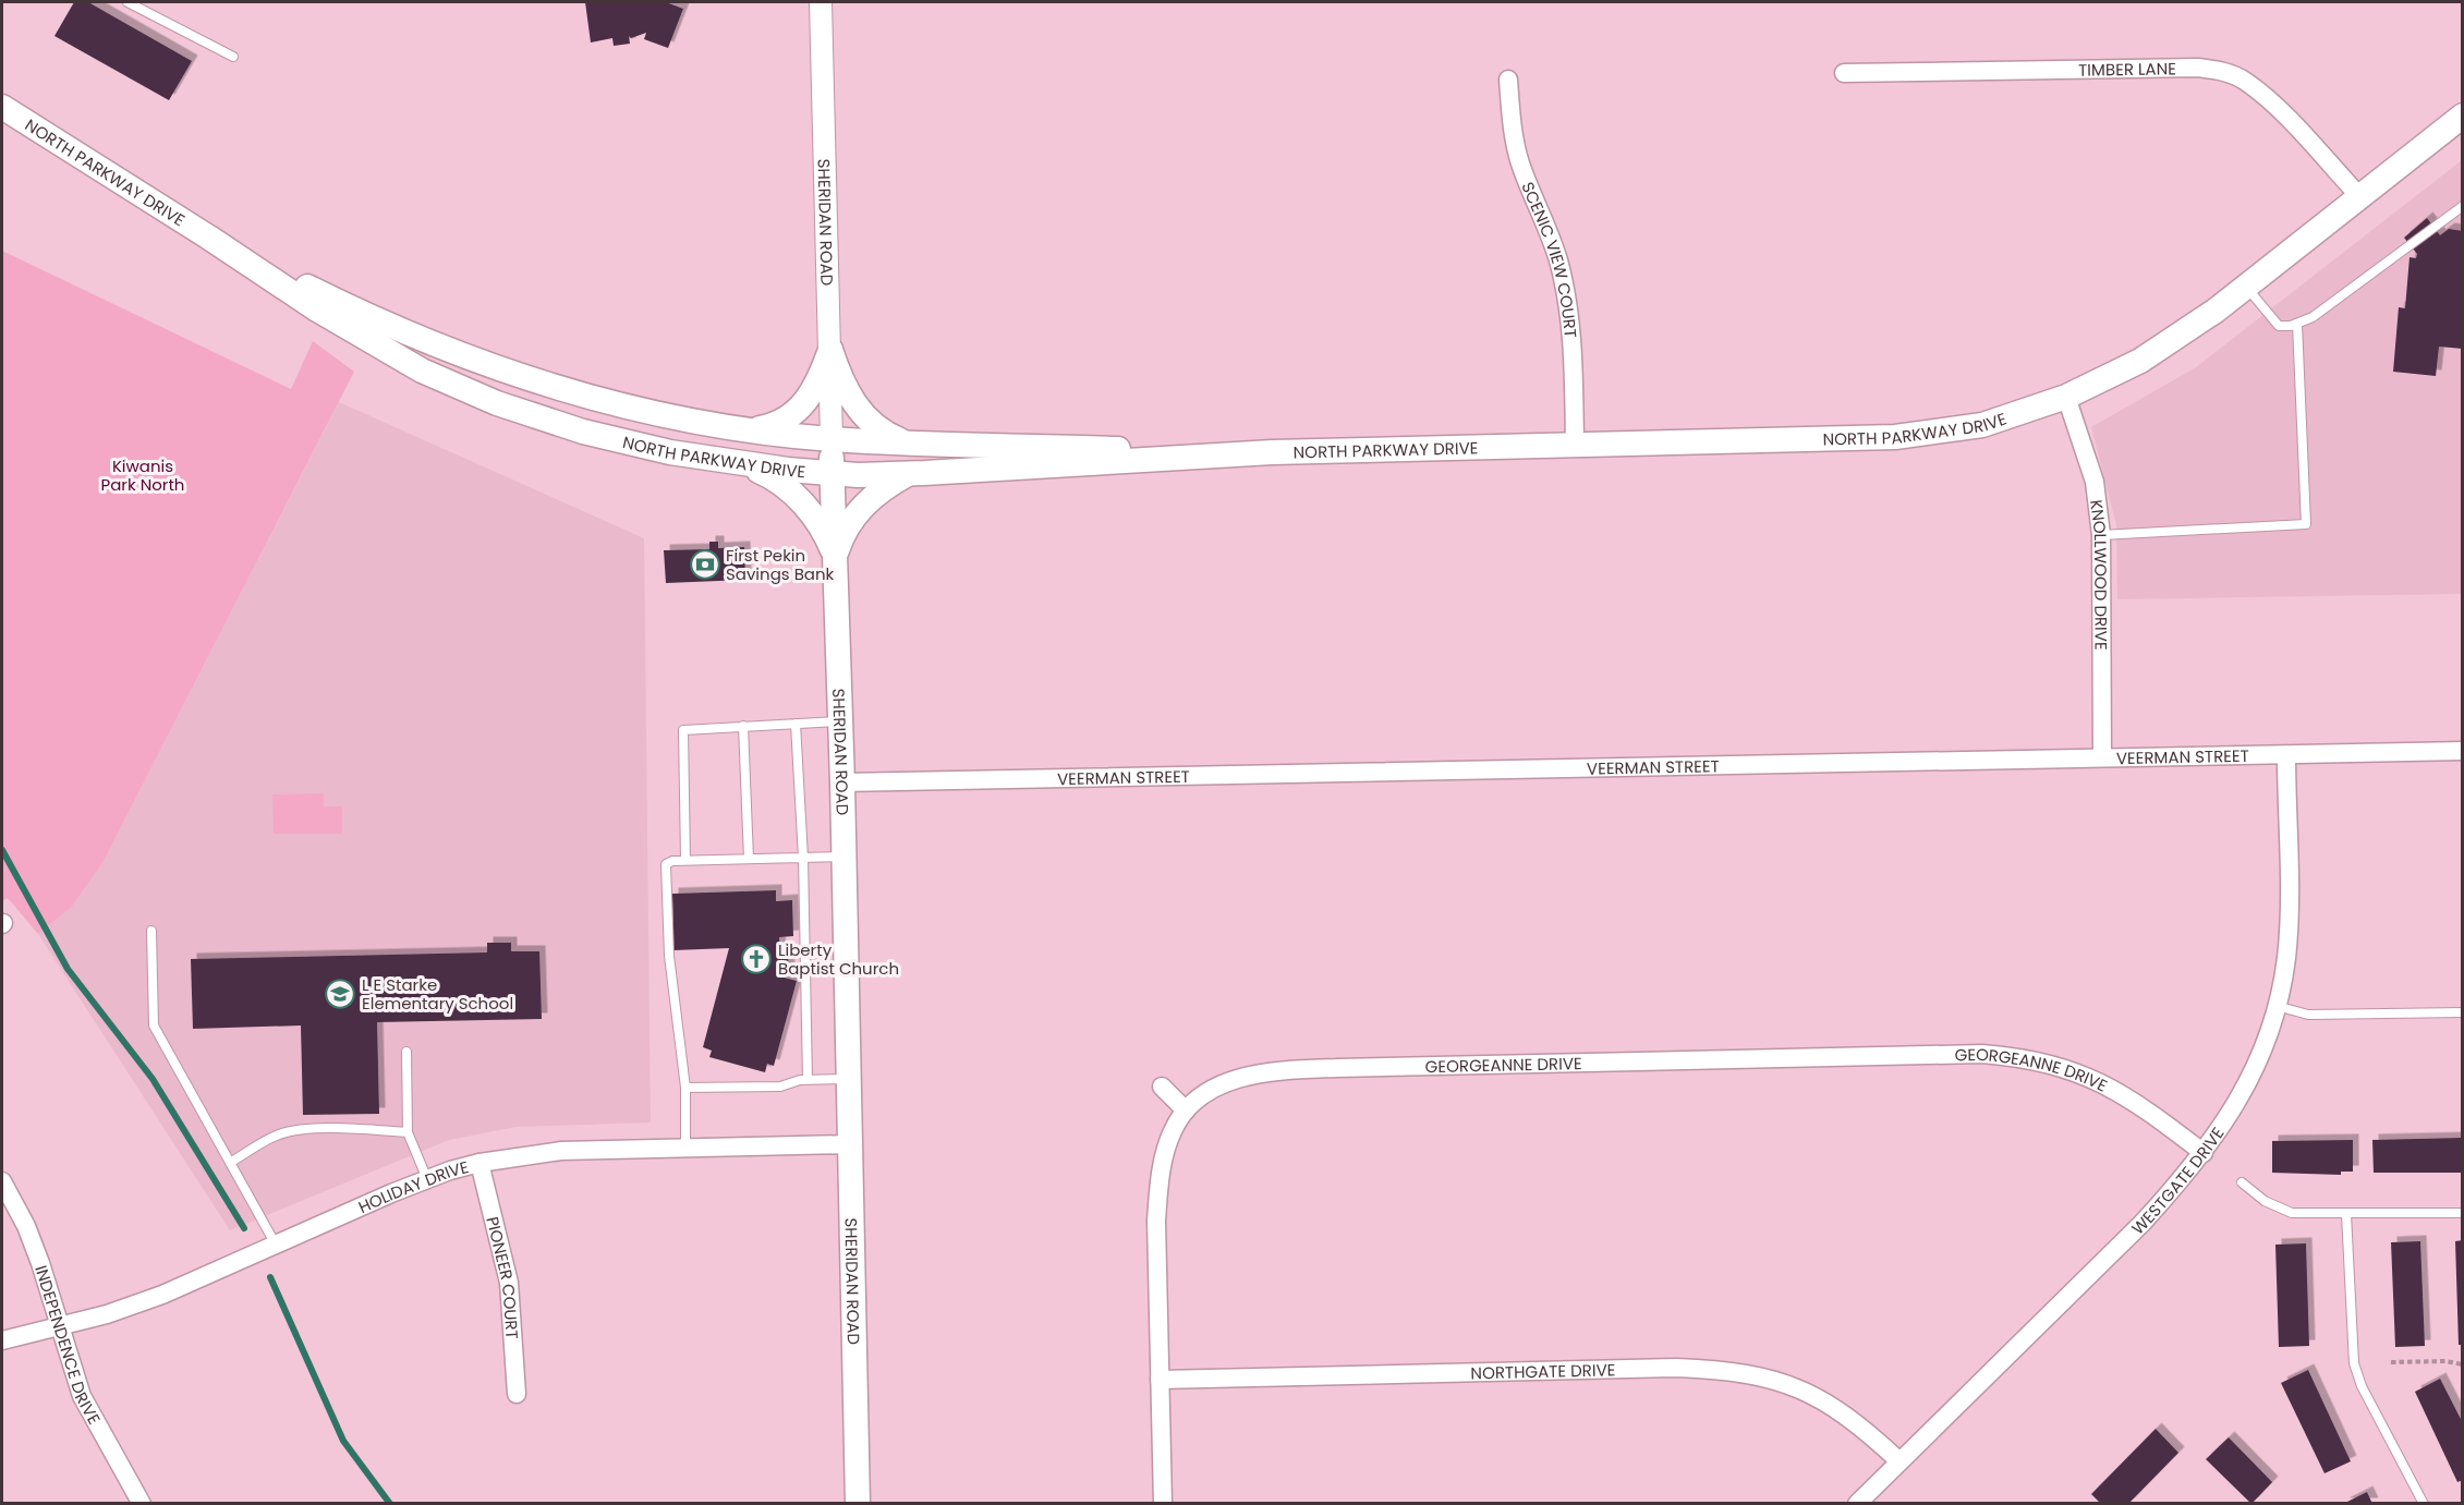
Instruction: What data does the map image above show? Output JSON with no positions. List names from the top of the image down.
{
  "streets": {
    "main road": ["NORTH PARKWAY DRIVE", "SHERIDAN ROAD"],
    "street": [
      "TIMBER LANE",
      "SCENIC VIEW COURT",
      "KNOLLWOOD DRIVE",
      "VEERMAN STREET",
      "GEORGEANNE DRIVE",
      "WESTGATE DRIVE",
      "HOLIDAY DRIVE",
      "PIONEER COURT",
      "INDEPENDENCE DRIVE",
      "NORTHGATE DRIVE"
    ]
  },
  "crossings": [
    ["TIMBER LANE", "NORTH PARKWAY DRIVE"],
    ["NORTH PARKWAY DRIVE", "SHERIDAN ROAD"],
    ["NORTH PARKWAY DRIVE", "SCENIC VIEW COURT"],
    ["NORTH PARKWAY DRIVE", "KNOLLWOOD DRIVE"],
    ["SHERIDAN ROAD", "VEERMAN STREET"],
    ["SHERIDAN ROAD", "HOLIDAY DRIVE"],
    ["KNOLLWOOD DRIVE", "VEERMAN STREET"],
    ["VEERMAN STREET", "WESTGATE DRIVE"],
    ["GEORGEANNE DRIVE", "WESTGATE DRIVE"],
    ["GEORGEANNE DRIVE", "NORTHGATE DRIVE"],
    ["WESTGATE DRIVE", "NORTHGATE DRIVE"],
    ["HOLIDAY DRIVE", "PIONEER COURT"],
    ["HOLIDAY DRIVE", "INDEPENDENCE DRIVE"]
  ],
  "parks": ["Kiwanis Park North"],
  "places": {
    "bank": ["First Pekin Savings Bank"],
    "church": ["Liberty Baptist Church"],
    "school or university": ["L E Starke Elementary School"]
  }
}
